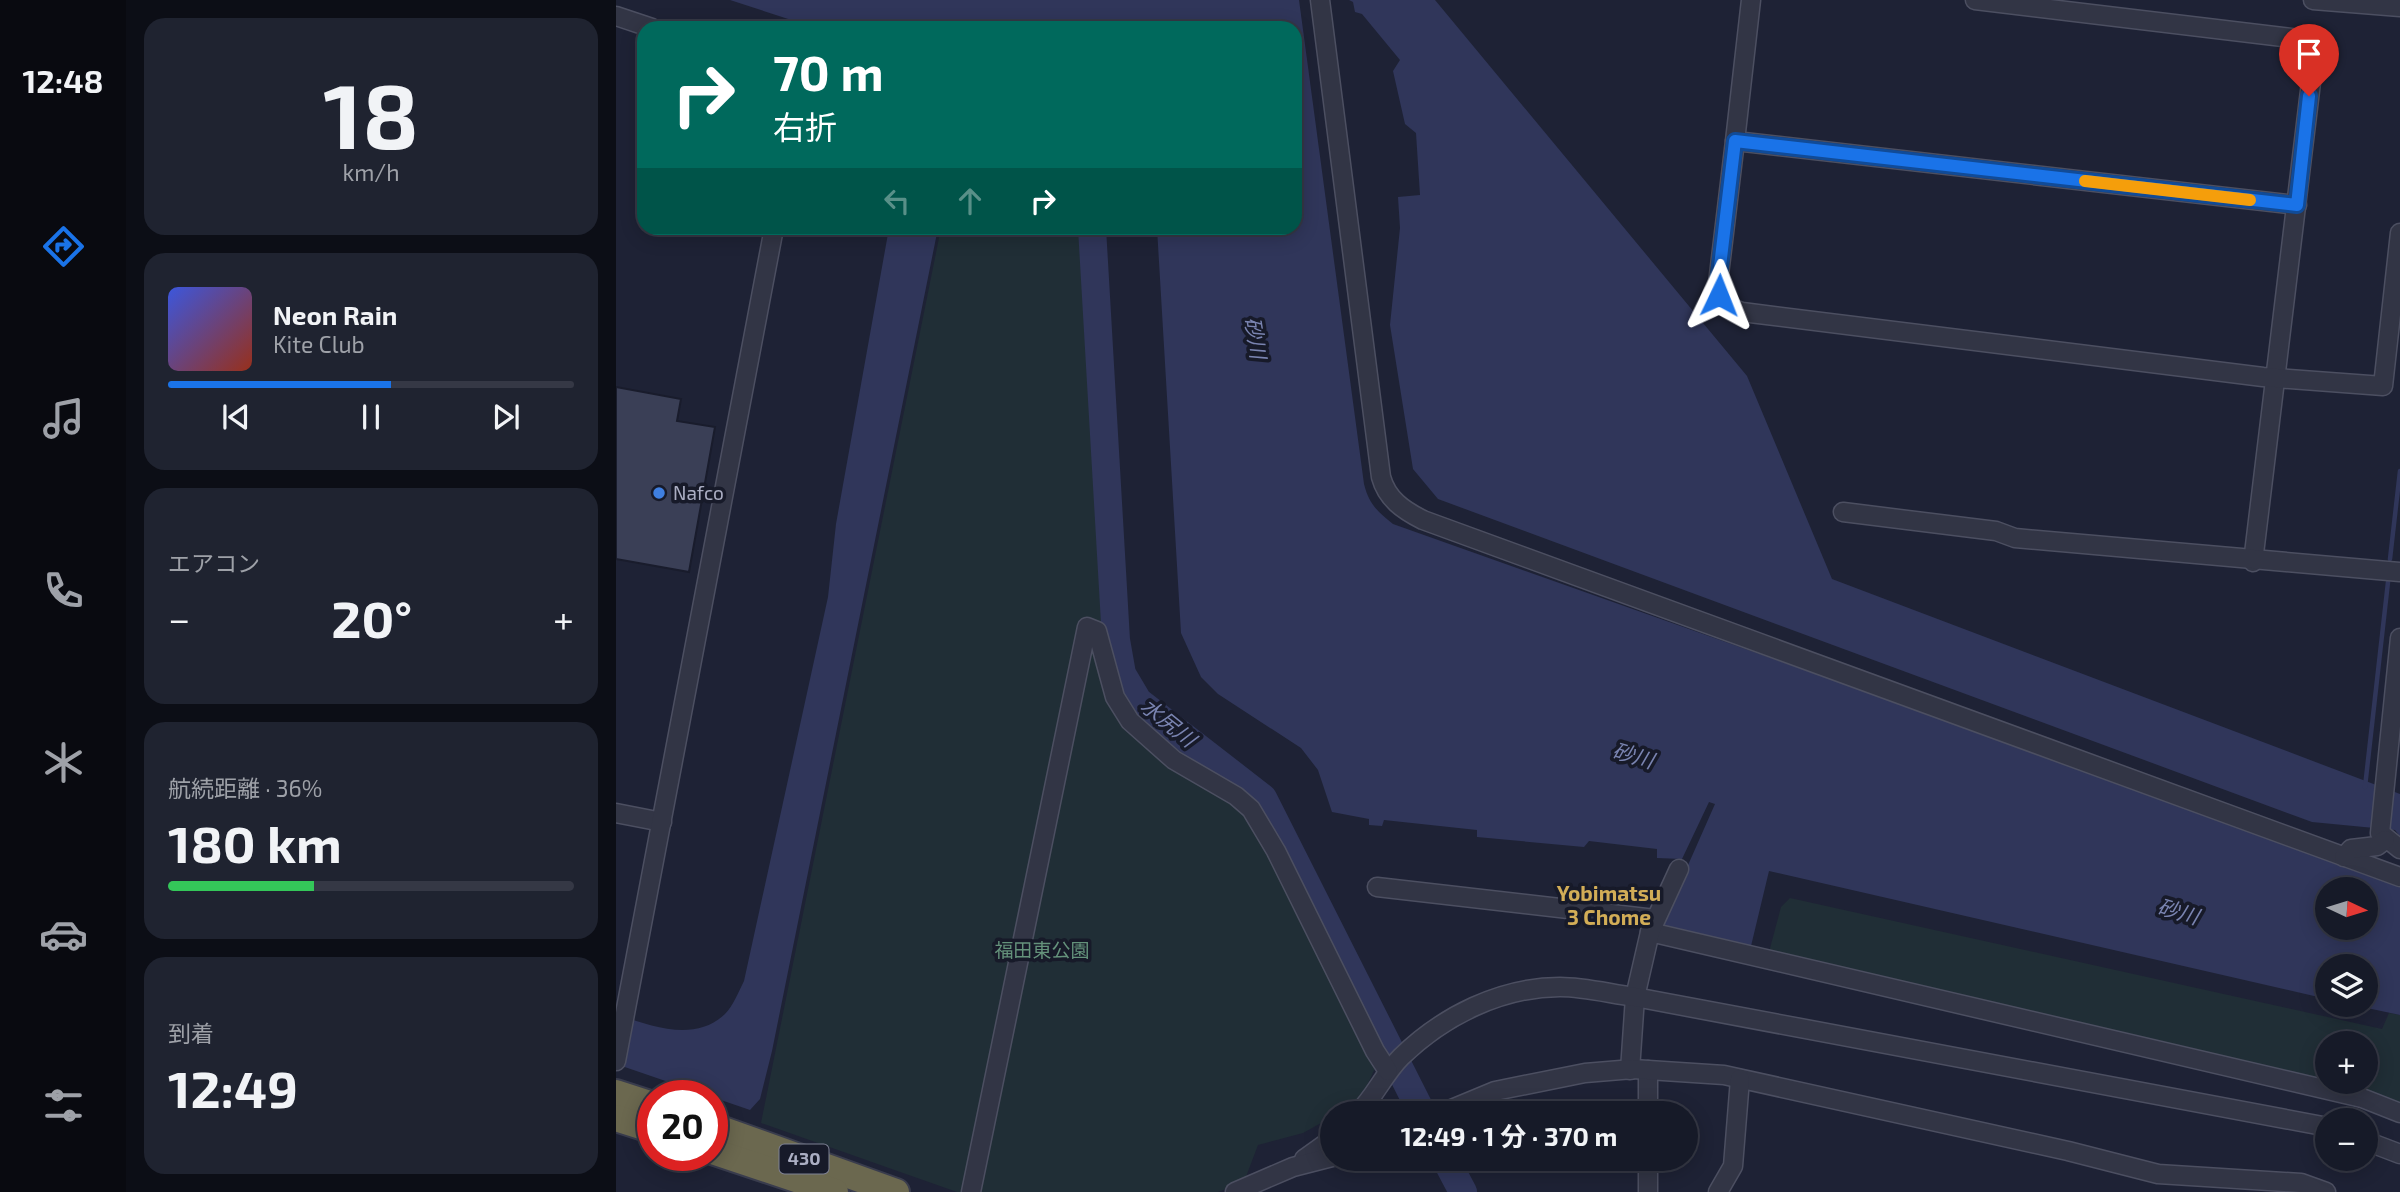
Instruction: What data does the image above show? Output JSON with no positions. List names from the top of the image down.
{
  "streets": {
    "highway": ["430"]
  },
  "districts": ["Yobimatsu 3 Chome"],
  "water": ["砂川", "水尻川"],
  "parks": ["福田東公園"],
  "places": ["Nafco"],
  "north": "right",
  "page": {
    "tabs": "12:48",
    "tile": [
      ["18", "km/h"],
      "エアコン",
      ["航続距離 · 36%", "180 km"],
      ["到着", "12:49"]
    ],
    "turn": ["70 m", "右折"],
    "song": ["Neon Rain", "Kite Club"],
    "heat": ["−", "20°", "+"],
    "map_buttons": ["+", "−"],
    "limit": "20",
    "trip": "12:49 · 1 分 · 370 m"
  }
}
